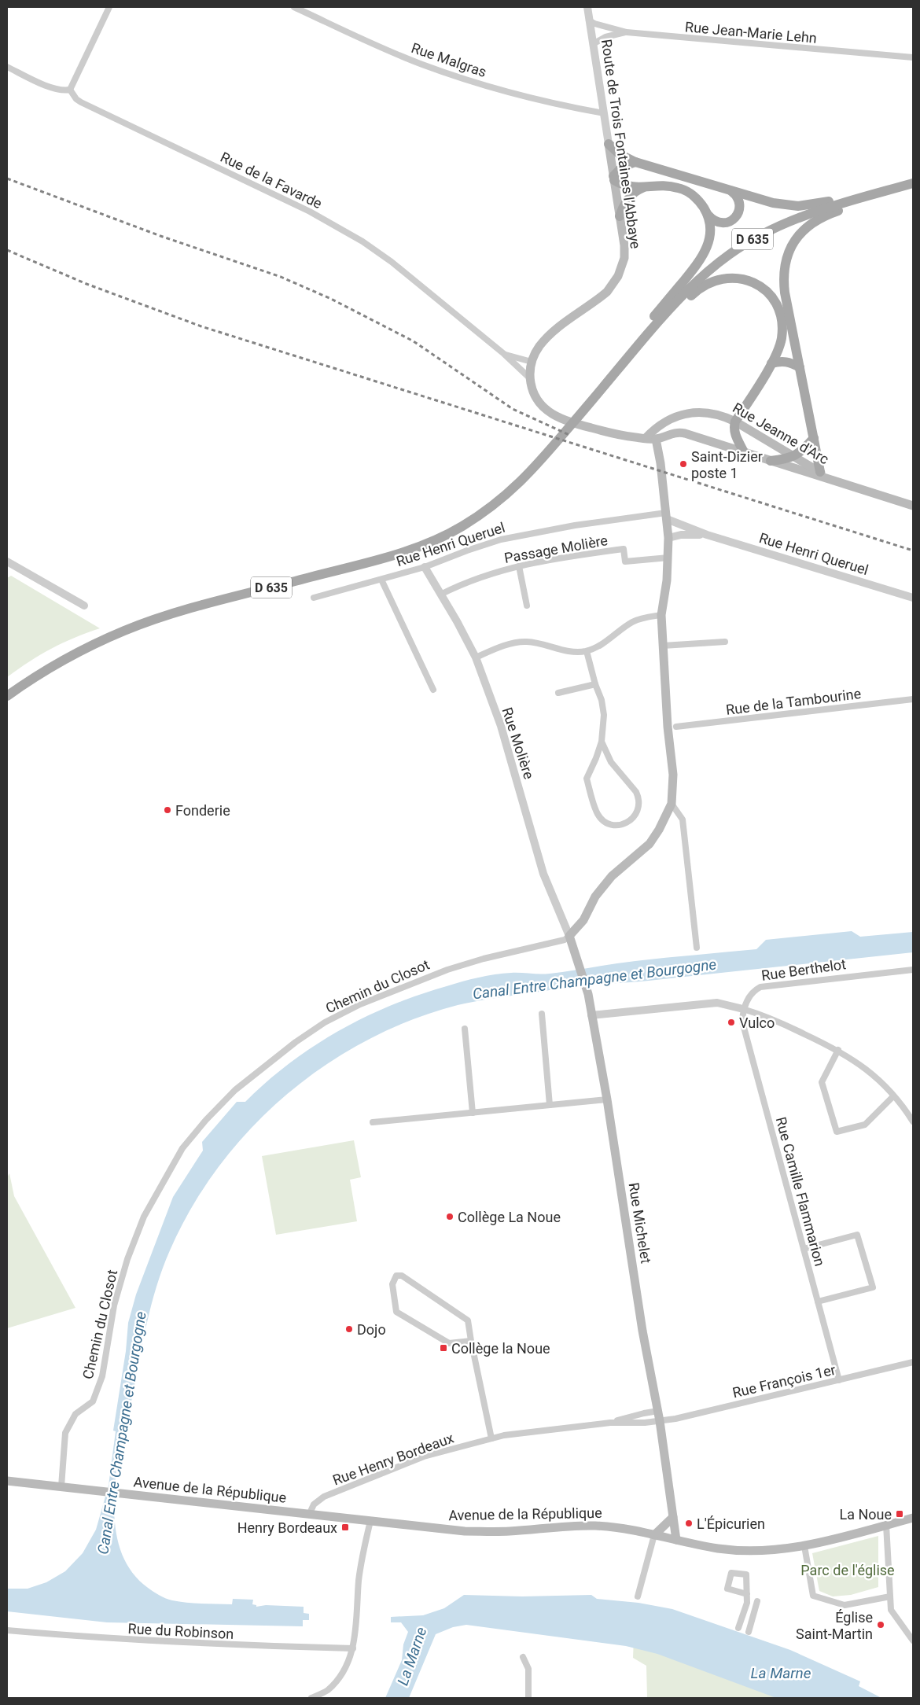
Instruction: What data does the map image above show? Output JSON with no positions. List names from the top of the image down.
{
  "streets": {
    "main road": [
      "Route de Trois Fontaines l'Abbaye",
      "D 635",
      "Rue Jeanne d'Arc",
      "Rue Michelet",
      "Avenue de la République"
    ],
    "street": [
      "Rue Jean-Marie Lehn",
      "Rue Malgras",
      "Rue de la Favarde",
      "Rue Henri Queruel",
      "Passage Molière",
      "Rue de la Tambourine",
      "Rue Molière",
      "Rue Berthelot",
      "Chemin du Closot",
      "Rue Camille Flammarion",
      "Rue François 1er",
      "Rue Henry Bordeaux",
      "Rue du Robinson"
    ]
  },
  "crossings": [
    ["Rue Jean-Marie Lehn", "Route de Trois Fontaines l'Abbaye"],
    ["Rue Malgras", "Route de Trois Fontaines l'Abbaye"],
    ["Route de Trois Fontaines l'Abbaye", "Rue de la Favarde"],
    ["Route de Trois Fontaines l'Abbaye", "Rue Jeanne d'Arc"],
    ["Rue Henri Queruel", "Rue Molière"],
    ["Passage Molière", "Rue Molière"],
    ["Rue Molière", "Chemin du Closot"],
    ["Rue Molière", "Rue Michelet"],
    ["Rue Berthelot", "Rue Camille Flammarion"],
    ["Chemin du Closot", "Rue Michelet"],
    ["Chemin du Closot", "Avenue de la République"],
    ["Rue Camille Flammarion", "Rue François 1er"],
    ["Rue Michelet", "Rue François 1er"],
    ["Rue Michelet", "Rue Henry Bordeaux"],
    ["Rue Michelet", "Avenue de la République"],
    ["Rue François 1er", "Rue Henry Bordeaux"],
    ["Rue Henry Bordeaux", "Avenue de la République"]
  ],
  "water": ["Canal Entre Champagne et Bourgogne", "La Marne"],
  "parks": ["Parc de l'église"],
  "places": {
    "other": [
      "Saint-Dizier poste 1",
      "Fonderie",
      "Vulco",
      "Collège La Noue",
      "Dojo",
      "L'Épicurien",
      "Église Saint-Martin"
    ],
    "transit": ["Collège la Noue", "La Noue", "Henry Bordeaux"]
  }
}
